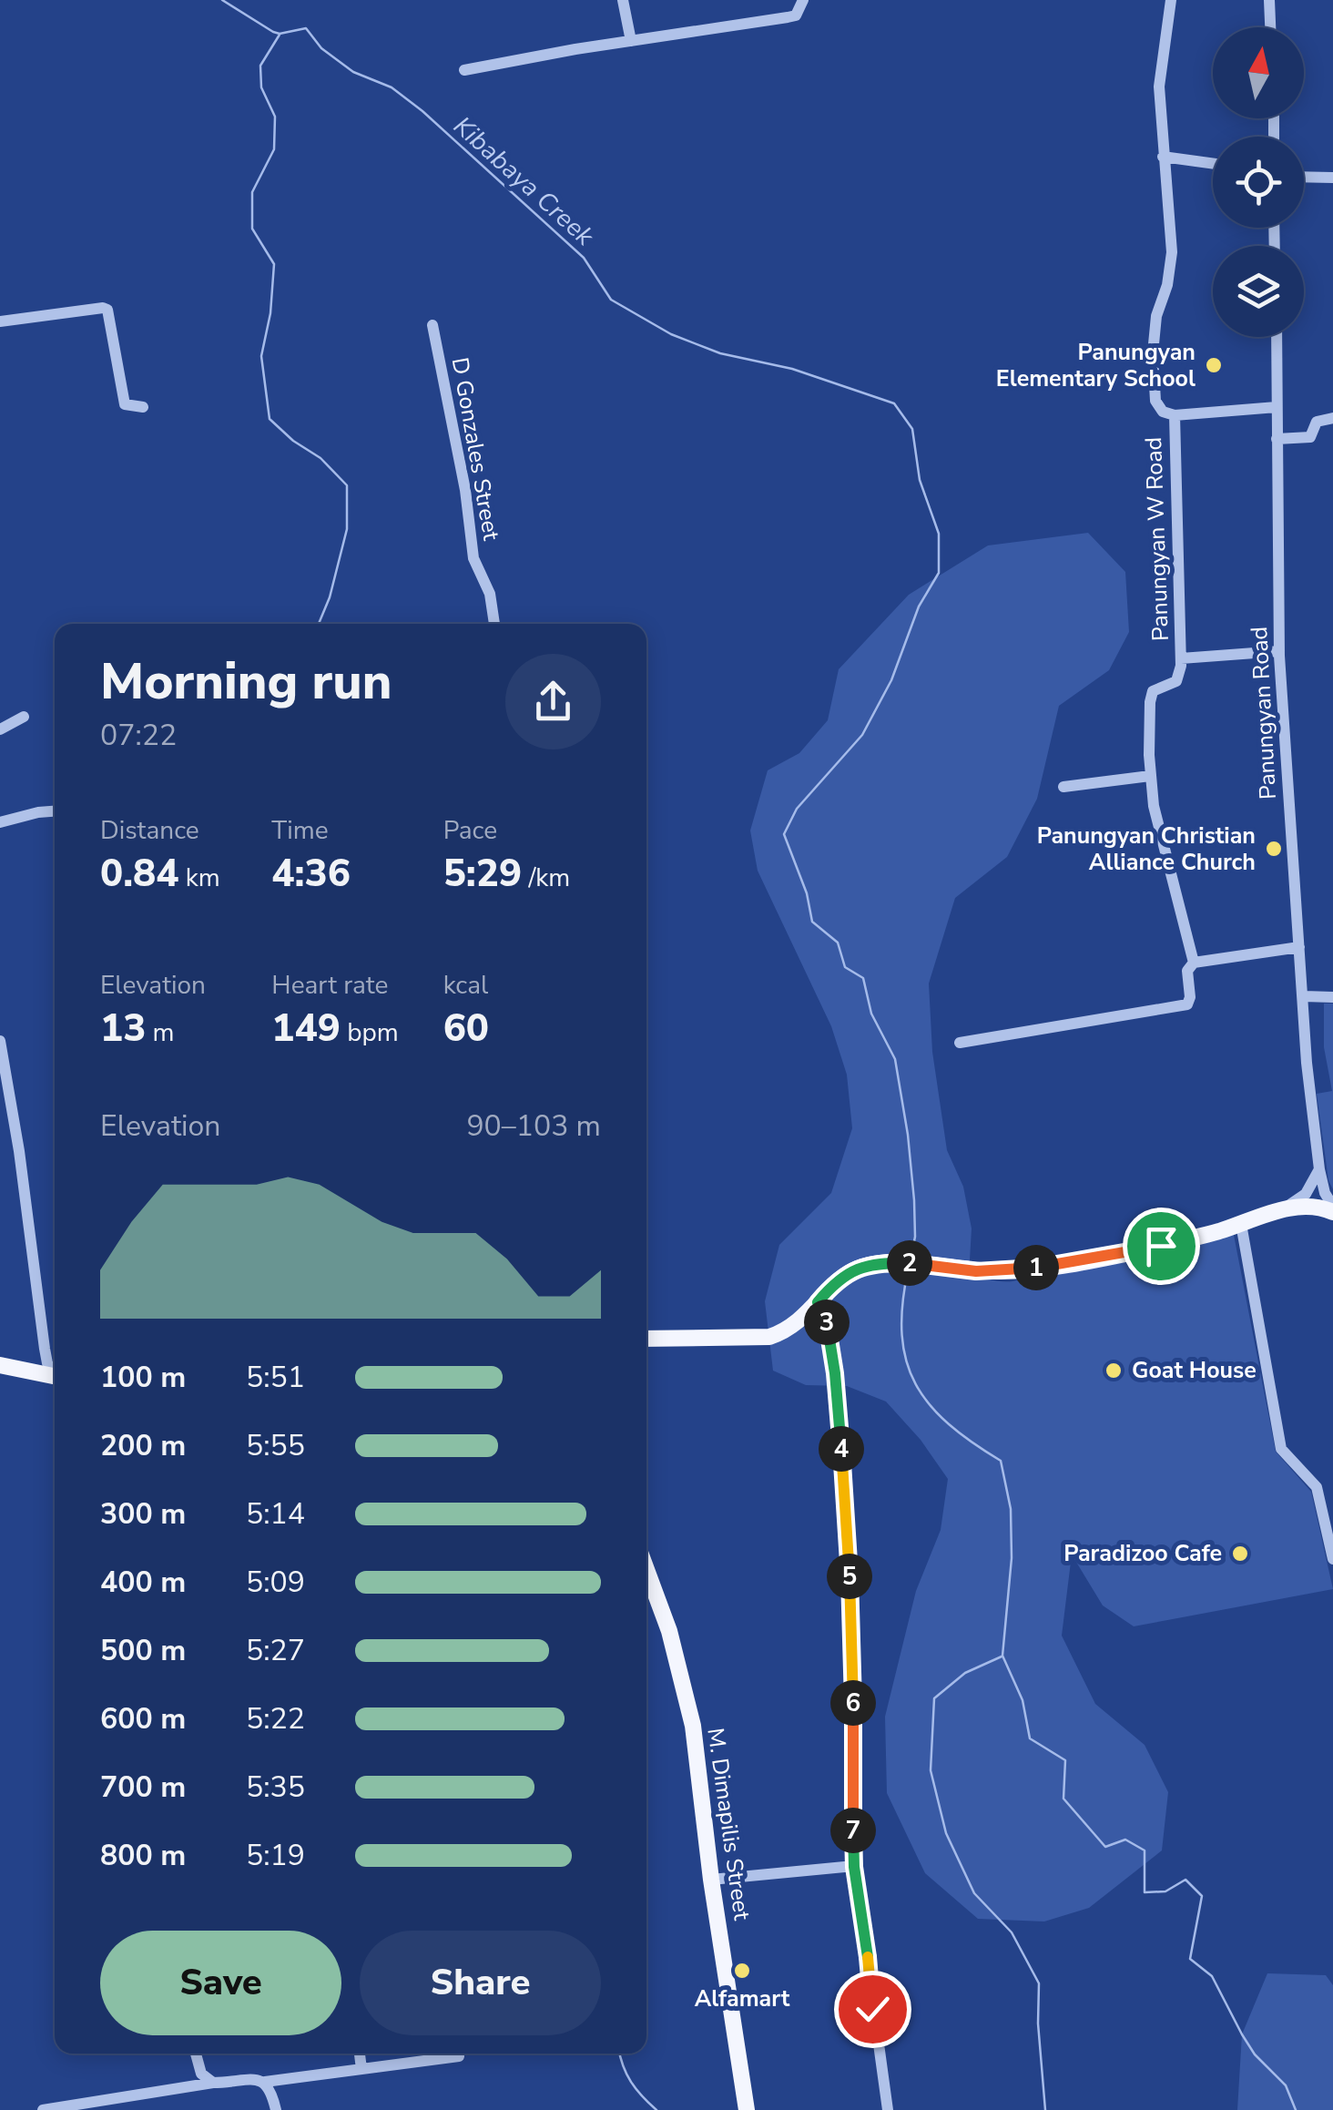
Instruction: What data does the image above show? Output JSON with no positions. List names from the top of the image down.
{
  "streets": {
    "main road": ["M. Dimapilis Street"],
    "street": ["D Gonzales Street", "Panungyan W Road", "Panungyan Road"]
  },
  "water": ["Kibabaya Creek"],
  "places": [
    "Panungyan Elementary School",
    "Panungyan Christian Alliance Church",
    "Goat House",
    "Paradizoo Cafe",
    "Alfamart"
  ],
  "north": "top",
  "page": {
    "heading": ["Morning run", "07:22"],
    "stats": [
      ["Distance", "0.84 km"],
      ["Time", "4:36"],
      ["Pace", "5:29 /km"],
      ["Elevation", "13 m"],
      ["Heart rate", "149 bpm"],
      ["kcal", "60"]
    ],
    "chart": ["Elevation", "90–103 m"],
    "pins": [
      "2",
      "1",
      "3",
      "4",
      "5",
      "6",
      "7"
    ],
    "list": [
      {
        "name": "100 m",
        "note": "5:51"
      },
      {
        "name": "200 m",
        "note": "5:55"
      },
      {
        "name": "300 m",
        "note": "5:14"
      },
      {
        "name": "400 m",
        "note": "5:09"
      },
      {
        "name": "500 m",
        "note": "5:27"
      },
      {
        "name": "600 m",
        "note": "5:22"
      },
      {
        "name": "700 m",
        "note": "5:35"
      },
      {
        "name": "800 m",
        "note": "5:19"
      }
    ],
    "buttons": ["Save", "Share"]
  }
}
